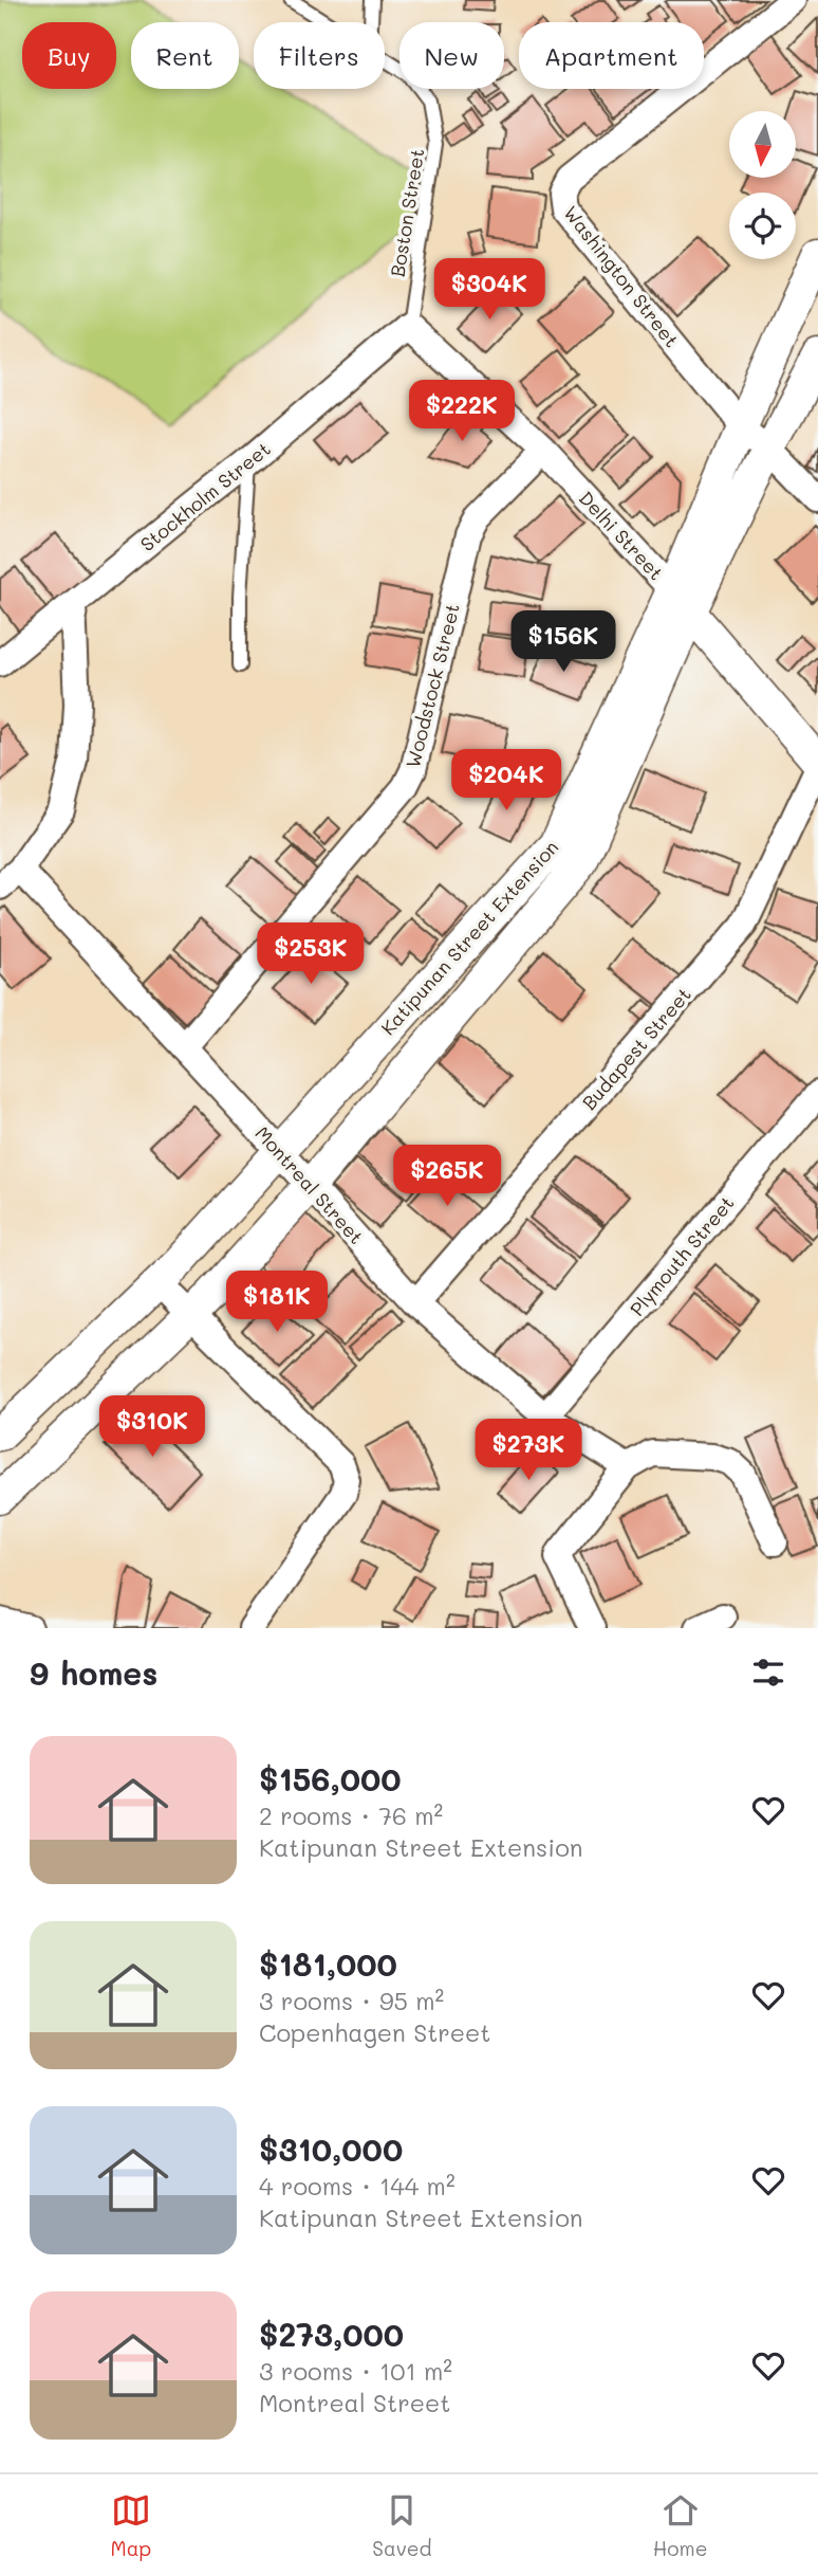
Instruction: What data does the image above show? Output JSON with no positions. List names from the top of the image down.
{
  "streets": {
    "street": [
      "Washington Street",
      "Stockholm Street",
      "Delhi Street",
      "Woodstock Street",
      "Katipunan Street Extension",
      "Budapest Street",
      "Montreal Street",
      "Plymouth Street"
    ],
    "lane": ["Boston Street"]
  },
  "crossings": [
    ["Boston Street", "Stockholm Street"],
    ["Boston Street", "Delhi Street"],
    ["Washington Street", "Katipunan Street Extension"],
    ["Stockholm Street", "Delhi Street"],
    ["Delhi Street", "Woodstock Street"],
    ["Delhi Street", "Katipunan Street Extension"],
    ["Woodstock Street", "Montreal Street"],
    ["Katipunan Street Extension", "Montreal Street"],
    ["Budapest Street", "Montreal Street"],
    ["Montreal Street", "Plymouth Street"]
  ],
  "north": "bottom",
  "page": {
    "chip": [
      "Buy",
      "Rent",
      "Filters",
      "New",
      "Apartment"
    ],
    "price": [
      "$304K",
      "$222K",
      "$156K",
      "$204K",
      "$253K",
      "$265K",
      "$181K",
      "$310K",
      "$273K"
    ],
    "heading": "9 homes",
    "list": [
      {
        "name": "$156,000",
        "note": "2 rooms · 76 m² · Katipunan Street Extension"
      },
      {
        "name": "$181,000",
        "note": "3 rooms · 95 m² · Copenhagen Street"
      },
      {
        "name": "$310,000",
        "note": "4 rooms · 144 m² · Katipunan Street Extension"
      },
      {
        "name": "$273,000",
        "note": "3 rooms · 101 m² · Montreal Street"
      }
    ],
    "tabs": ["Map", "Saved", "Home"]
  }
}
